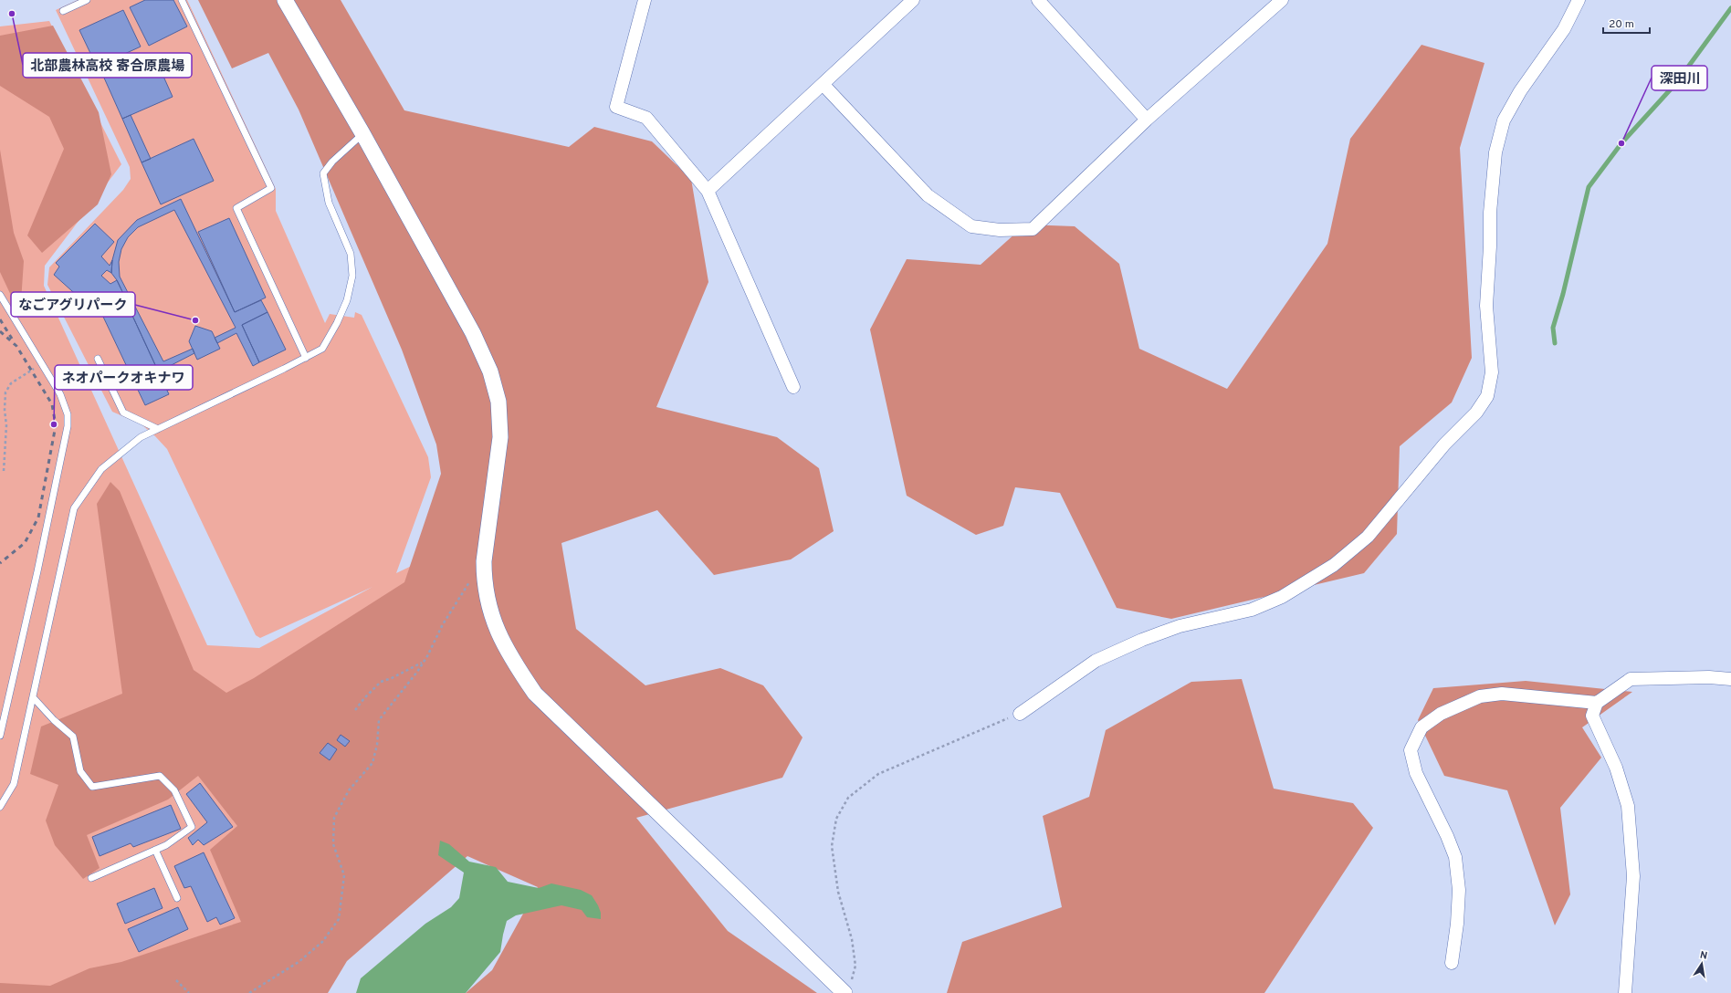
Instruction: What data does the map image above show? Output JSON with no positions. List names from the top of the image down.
{
  "places": [
    "北部農林高校 寄合原農場",
    "深田川",
    "なごアグリパーク",
    "ネオパークオキナワ"
  ],
  "scale_bar": "20 m",
  "north": "top"
}
